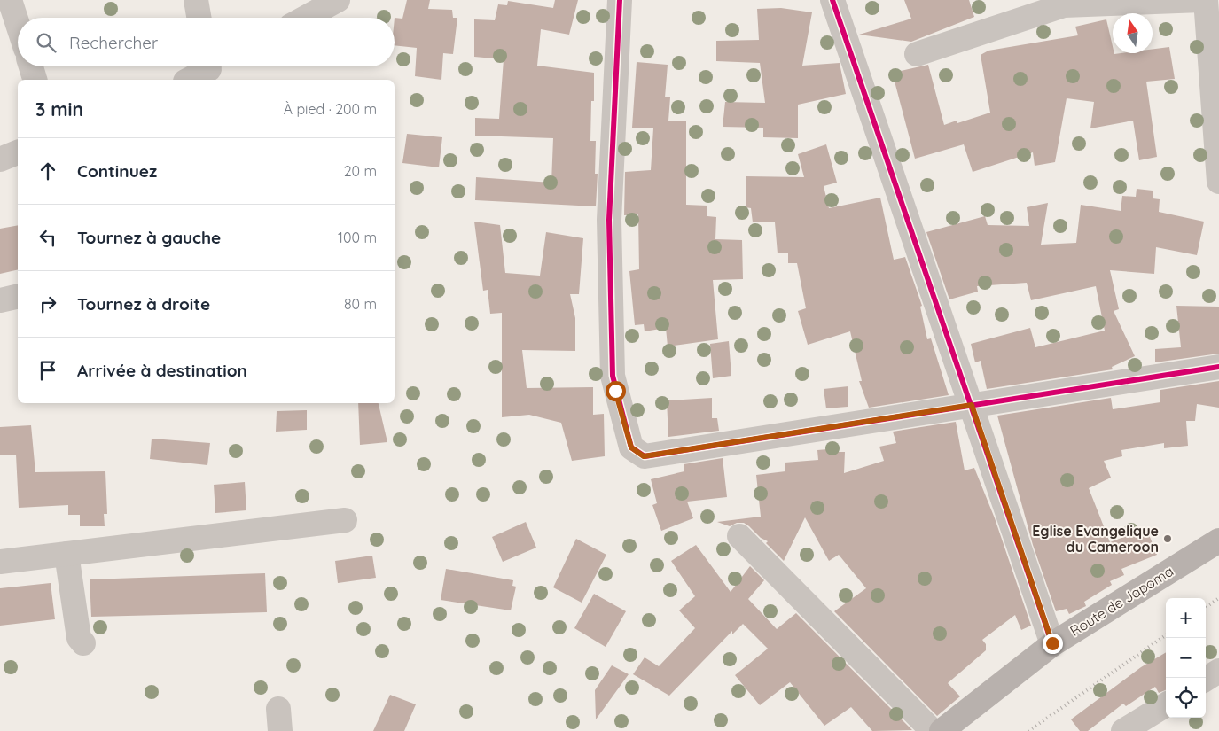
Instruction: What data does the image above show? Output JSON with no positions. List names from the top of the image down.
{
  "streets": {
    "main road": ["Route de Japoma"]
  },
  "places": ["Eglise Evangelique du Cameroon"],
  "north": "top",
  "page": {
    "search": "Rechercher",
    "heading": ["3 min", "À pied · 200 m"],
    "list": [
      ["Continuez", "20 m"],
      ["Tournez à gauche", "100 m"],
      ["Tournez à droite", "80 m"],
      "Arrivée à destination"
    ],
    "map_buttons": ["+", "−"]
  }
}
